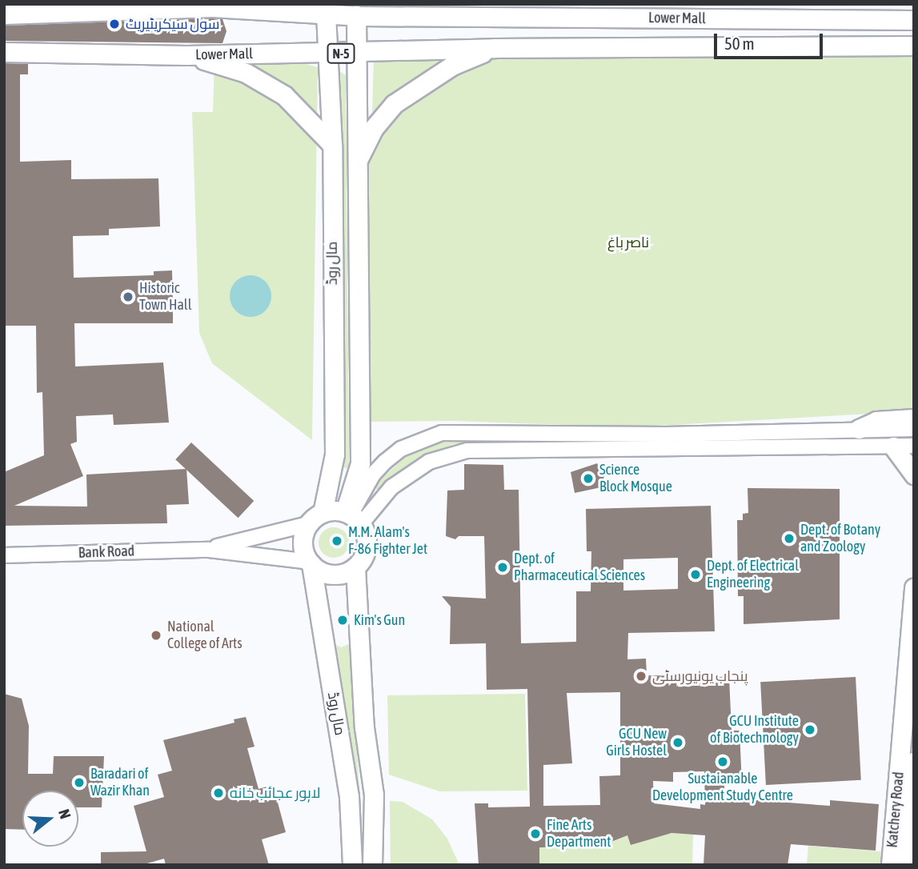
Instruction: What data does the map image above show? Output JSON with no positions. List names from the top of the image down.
{
  "streets": {
    "main road": [
      "Lower Mall",
      "N-5",
      "مال روڈ",
      "Katchery Road"
    ],
    "street": ["Bank Road"]
  },
  "crossings": [
    ["Lower Mall", "مال روڈ"],
    ["مال روڈ", "Bank Road"]
  ],
  "parks": ["ناصر باغ"],
  "places": [
    "سول سیکریٹیریٹ",
    "Historic Town Hall",
    "Science Block Mosque",
    "Dept. of Botany and Zoology",
    "M.M. Alam's F-86 Fighter Jet",
    "Dept. of Pharmaceutical Sciences",
    "Dept. of Electrical Engineering",
    "Kim's Gun",
    "National College of Arts",
    "پنجاب یونیورسٹی",
    "GCU Institute of Biotechnology",
    "GCU New Girls Hostel",
    "Sustaianable Development Study Centre",
    "Baradari of Wazir Khan",
    "لاہور عجائب خانه",
    "Fine Arts Department"
  ],
  "scale_bar": "50 m",
  "north": "right"
}
